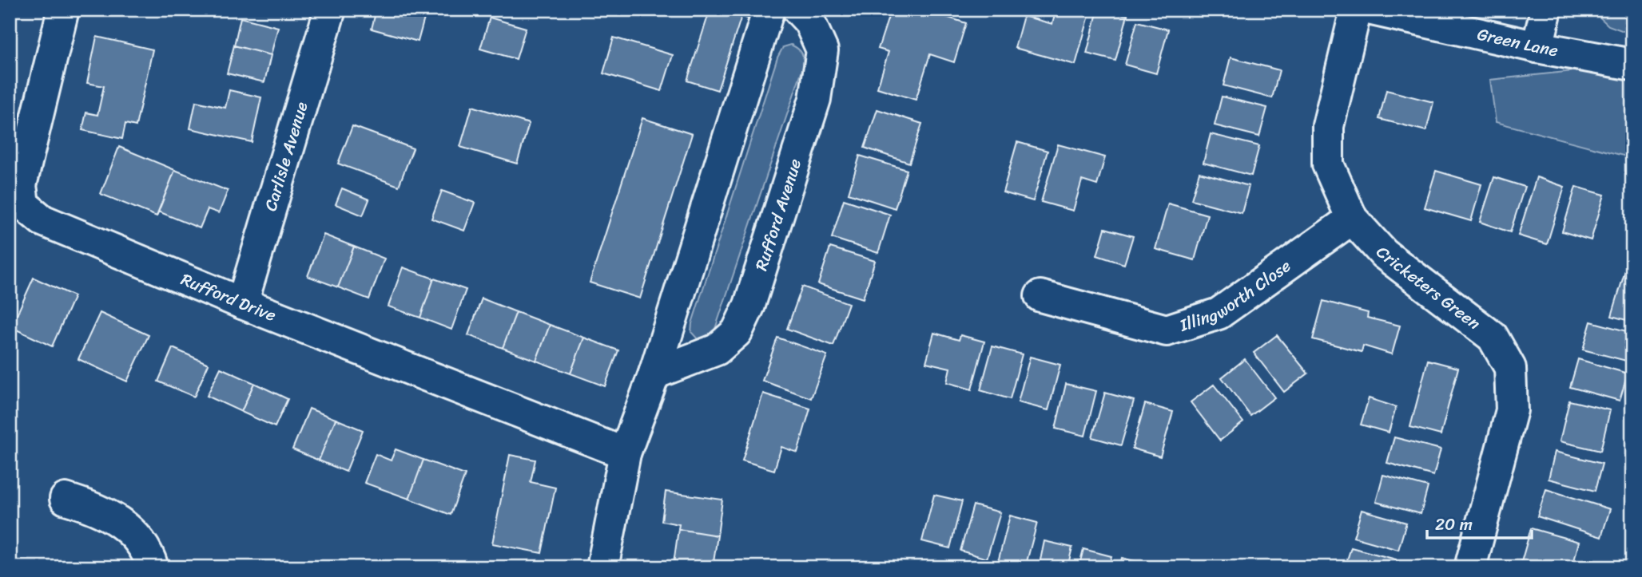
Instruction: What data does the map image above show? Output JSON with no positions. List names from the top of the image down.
{
  "streets": {
    "main road": [
      "Green Lane",
      "Carlisle Avenue",
      "Rufford Avenue",
      "Cricketers Green",
      "Illingworth Close",
      "Rufford Drive"
    ]
  },
  "crossings": [
    ["Carlisle Avenue", "Rufford Drive"],
    ["Cricketers Green", "Illingworth Close"]
  ],
  "scale_bar": "20 m"
}
